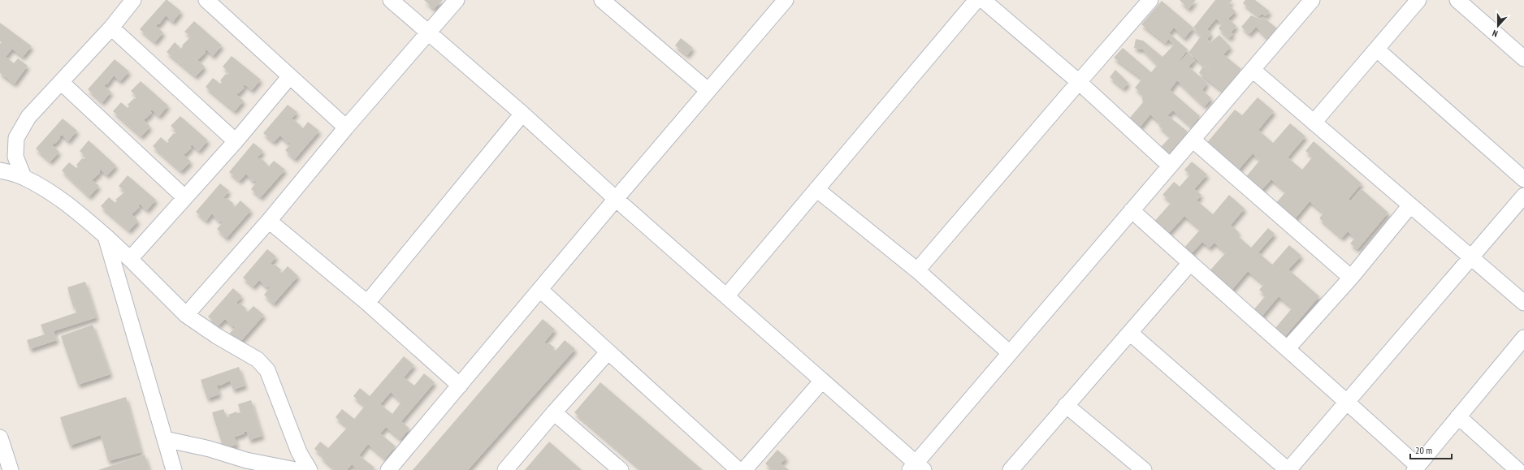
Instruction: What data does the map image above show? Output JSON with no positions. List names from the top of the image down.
{
  "scale_bar": "20 m",
  "north": "bottom"
}
